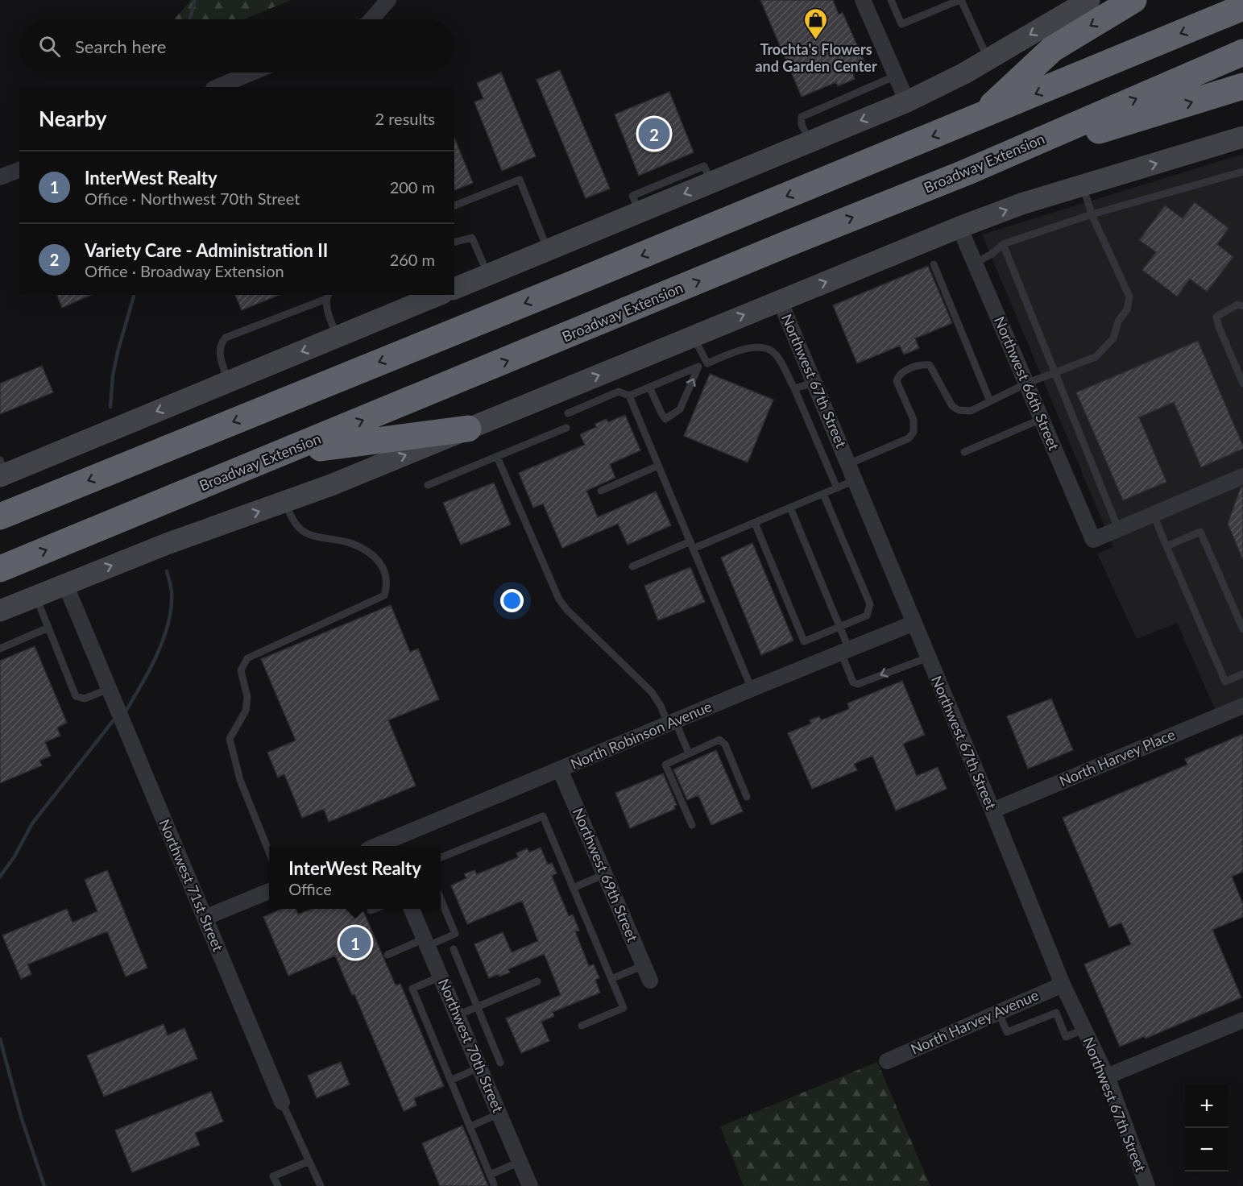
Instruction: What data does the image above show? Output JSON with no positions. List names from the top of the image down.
{
  "streets": {
    "highway": ["Broadway Extension"],
    "street": [
      "Northwest 67th Street",
      "Northwest 66th Street",
      "North Robinson Avenue",
      "North Harvey Place",
      "Northwest 69th Street",
      "Northwest 71st Street",
      "North Harvey Avenue",
      "Northwest 70th Street"
    ]
  },
  "crossings": [
    ["Northwest 67th Street", "North Robinson Avenue"],
    ["Northwest 67th Street", "North Harvey Place"],
    ["Northwest 67th Street", "North Harvey Avenue"],
    ["North Robinson Avenue", "Northwest 69th Street"]
  ],
  "places": {
    "shop": ["Trochta's Flowers and Garden Center"]
  },
  "page": {
    "search": "Search here",
    "heading": ["Nearby", "2 results"],
    "pins": ["2", "1"],
    "list": [
      {
        "mark": "1",
        "name": "InterWest Realty",
        "note": "Office · Northwest 70th Street",
        "value": "200 m"
      },
      {
        "mark": "2",
        "name": "Variety Care - Administration II",
        "note": "Office · Broadway Extension",
        "value": "260 m"
      }
    ],
    "popup": ["InterWest Realty", "Office"],
    "map_buttons": ["+", "−"]
  }
}
